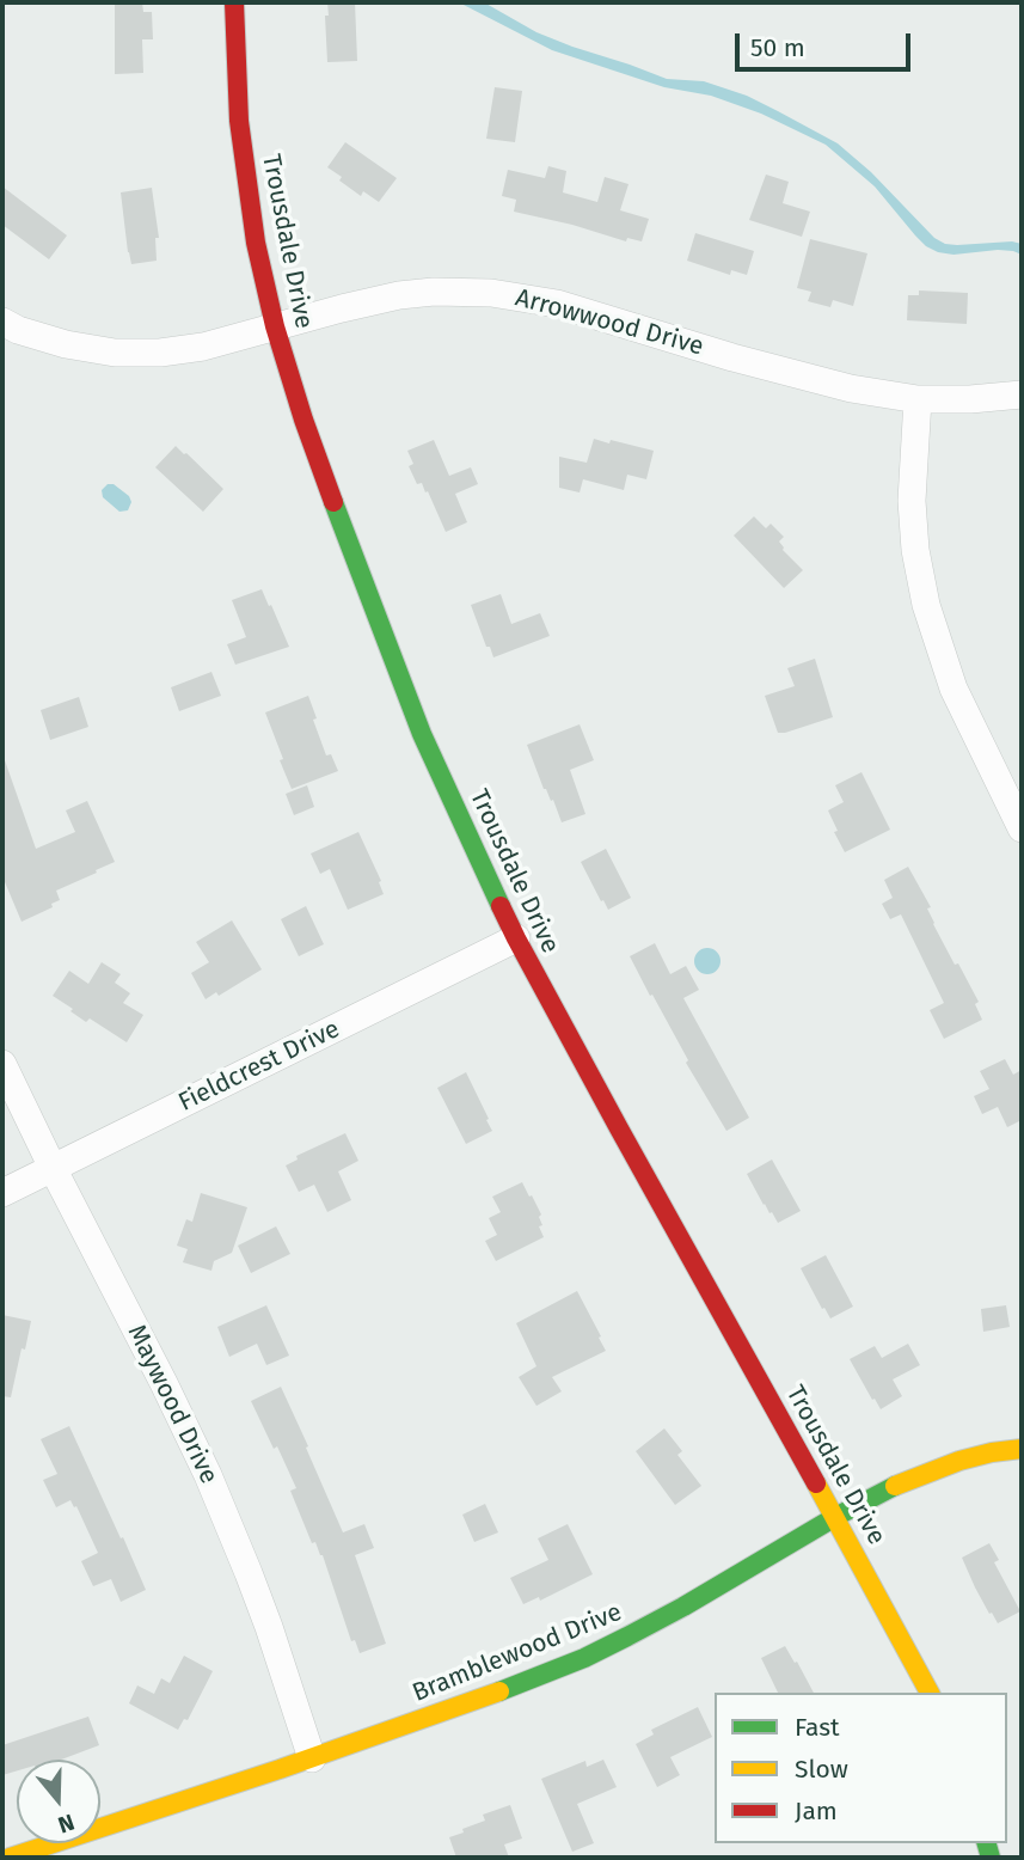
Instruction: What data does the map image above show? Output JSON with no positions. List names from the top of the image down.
{
  "streets": {
    "street": [
      "Trousdale Drive",
      "Arrowwood Drive",
      "Fieldcrest Drive",
      "Maywood Drive",
      "Bramblewood Drive"
    ]
  },
  "crossings": [
    ["Trousdale Drive", "Arrowwood Drive"],
    ["Trousdale Drive", "Fieldcrest Drive"],
    ["Trousdale Drive", "Bramblewood Drive"],
    ["Fieldcrest Drive", "Maywood Drive"],
    ["Maywood Drive", "Bramblewood Drive"]
  ],
  "legend": ["Fast", "Slow", "Jam"],
  "scale_bar": "50 m",
  "north": "bottom"
}
